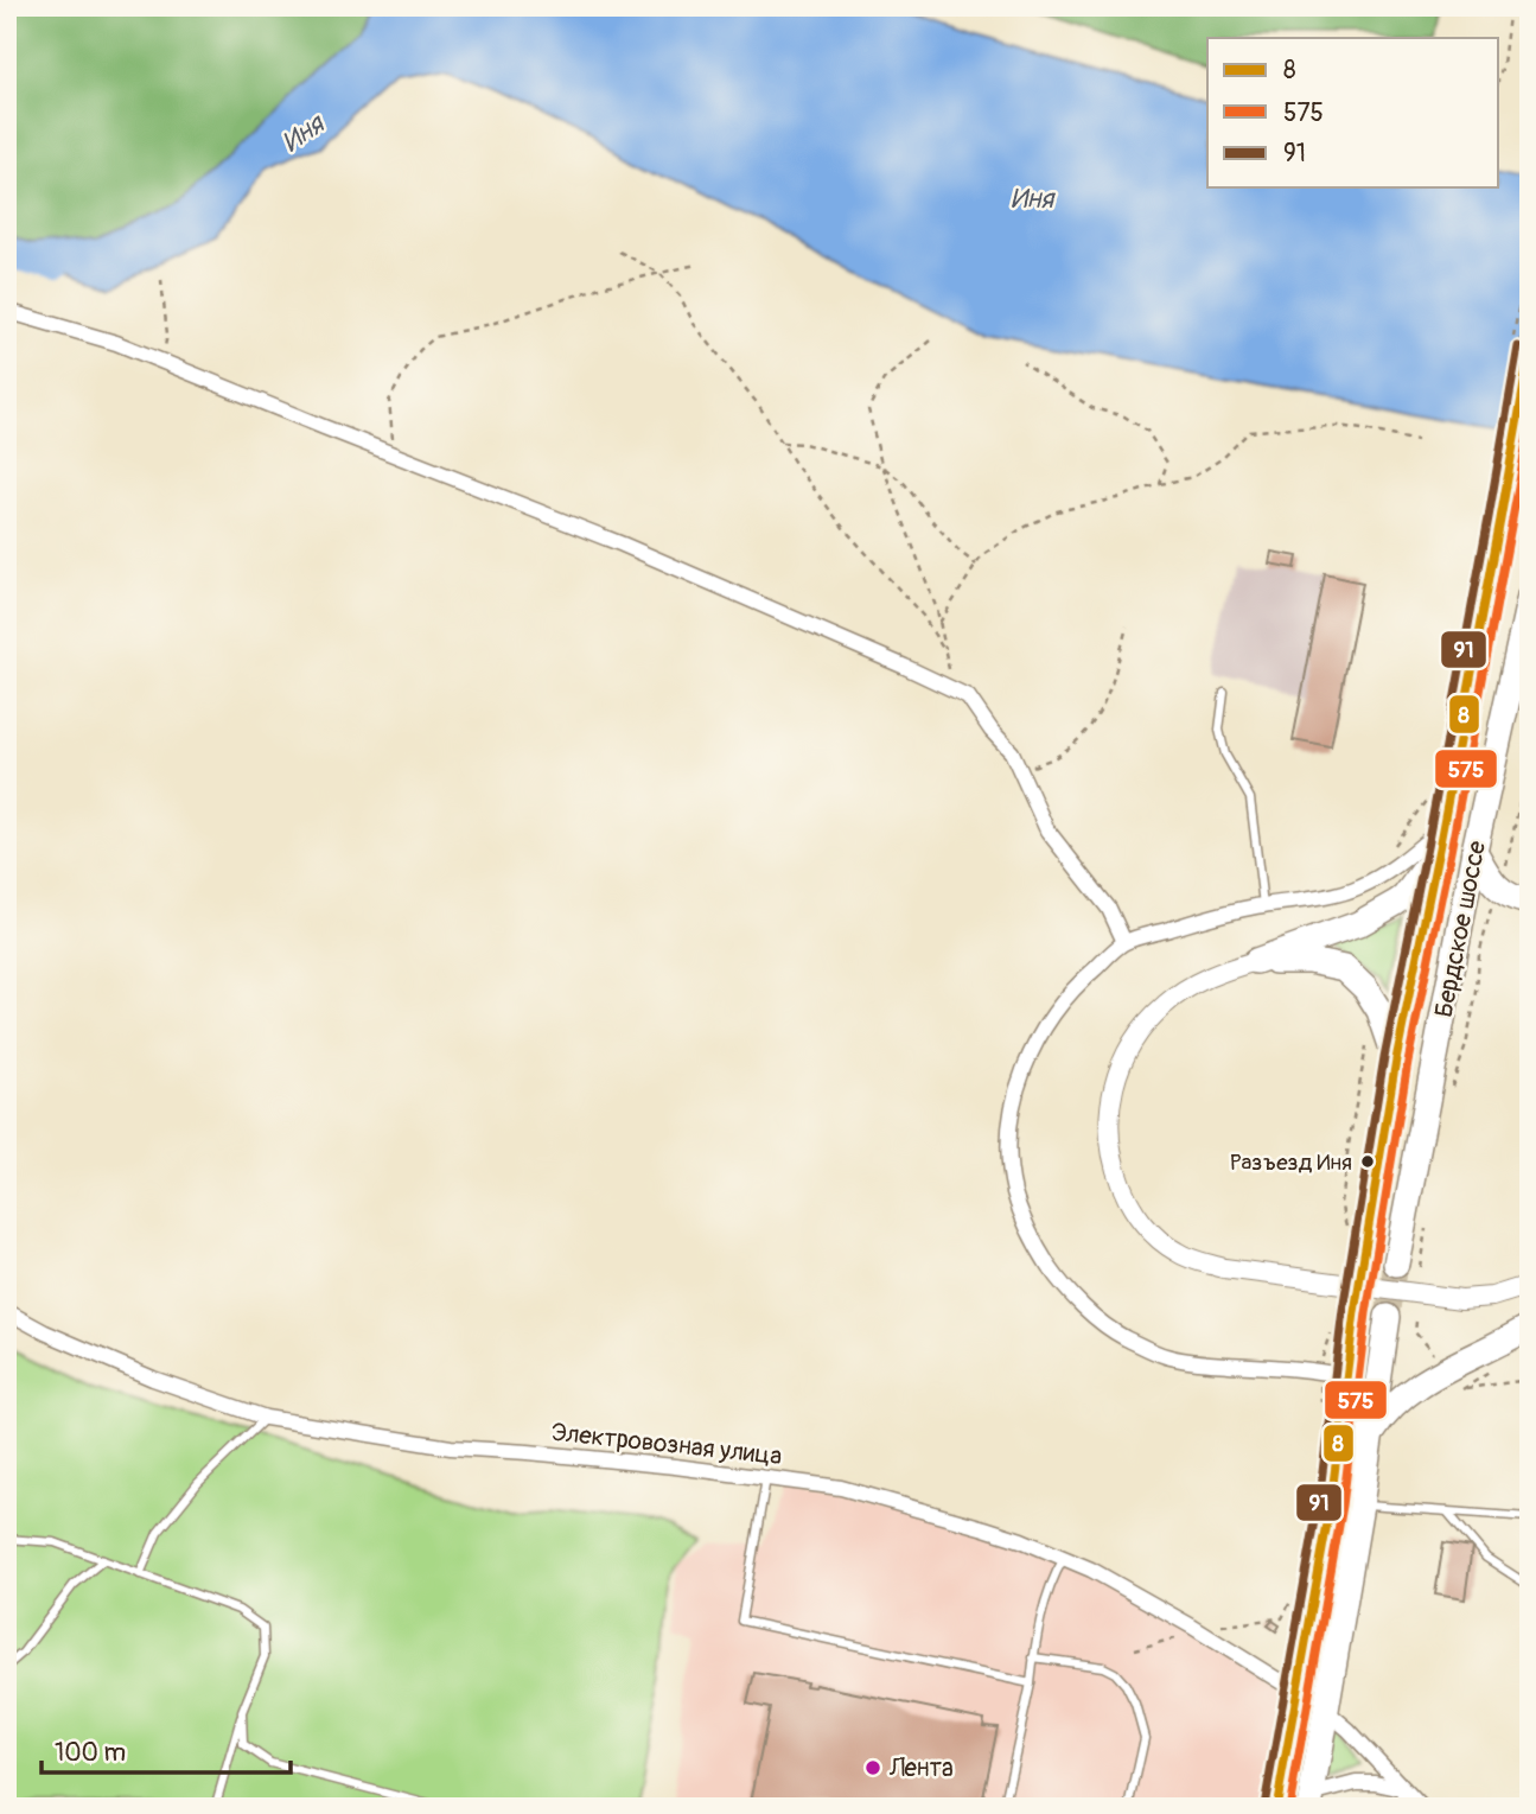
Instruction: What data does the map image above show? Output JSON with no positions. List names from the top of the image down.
{
  "streets": {
    "highway": ["Бердское шоссе"],
    "street": ["Электровозная улица"]
  },
  "water": ["Иня"],
  "places": ["Разъезд Иня", "Лента"],
  "lines": ["transit line 91", "transit line 8", "transit line 575"],
  "legend": ["8", "575", "91"],
  "scale_bar": "100 m"
}
